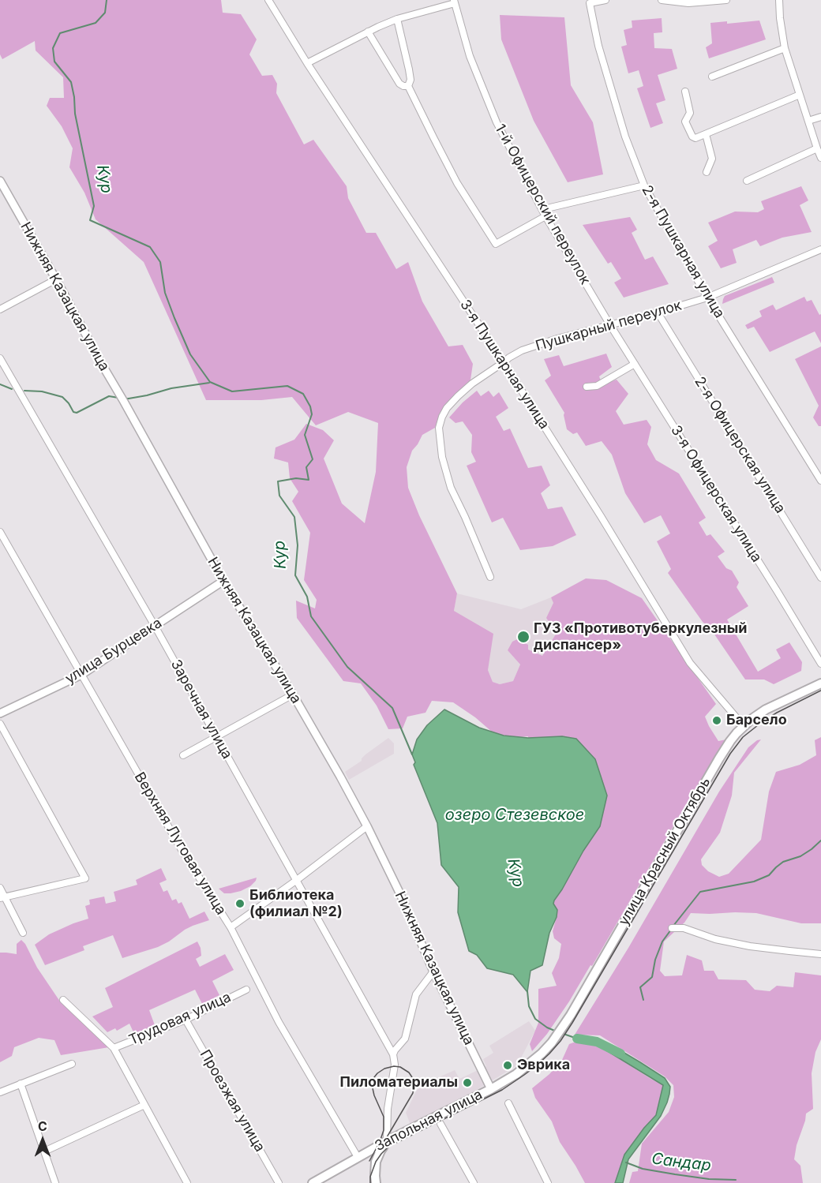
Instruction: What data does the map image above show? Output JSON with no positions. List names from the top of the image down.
{
  "streets": {
    "main road": ["улица Красный Октябрь", "Запольная улица"],
    "street": [
      "1-й Офицерский переулок",
      "2-я Пушкарная улица",
      "Нижняя Казацкая улица",
      "Пушкарный переулок",
      "3-я Пушкарная улица",
      "2-я Офицерская улица",
      "3-я Офицерская улица",
      "улица Бурцевка",
      "Заречная улица",
      "Верхняя Луговая улица",
      "Трудовая улица",
      "Проезжая улица"
    ]
  },
  "crossings": [
    ["1-й Офицерский переулок", "Пушкарный переулок"],
    ["1-й Офицерский переулок", "3-я Офицерская улица"],
    ["2-я Пушкарная улица", "Пушкарный переулок"],
    ["Нижняя Казацкая улица", "улица Бурцевка"],
    ["Нижняя Казацкая улица", "Запольная улица"],
    ["Пушкарный переулок", "3-я Пушкарная улица"],
    ["Пушкарный переулок", "2-я Офицерская улица"],
    ["Пушкарный переулок", "3-я Офицерская улица"],
    ["3-я Пушкарная улица", "улица Красный Октябрь"],
    ["улица Бурцевка", "Заречная улица"],
    ["улица Бурцевка", "Верхняя Луговая улица"],
    ["Заречная улица", "Запольная улица"],
    ["Верхняя Луговая улица", "Запольная улица"],
    ["улица Красный Октябрь", "Запольная улица"],
    ["Трудовая улица", "Проезжая улица"]
  ],
  "water": ["Кур", "озеро Стезевское", "Сандар"],
  "places": [
    "ГУЗ «Противотуберкулезный диспансер»",
    "Барсело",
    "Библиотека (филиал №2)",
    "Эврика",
    "Пиломатериалы"
  ],
  "north": "top"
}
